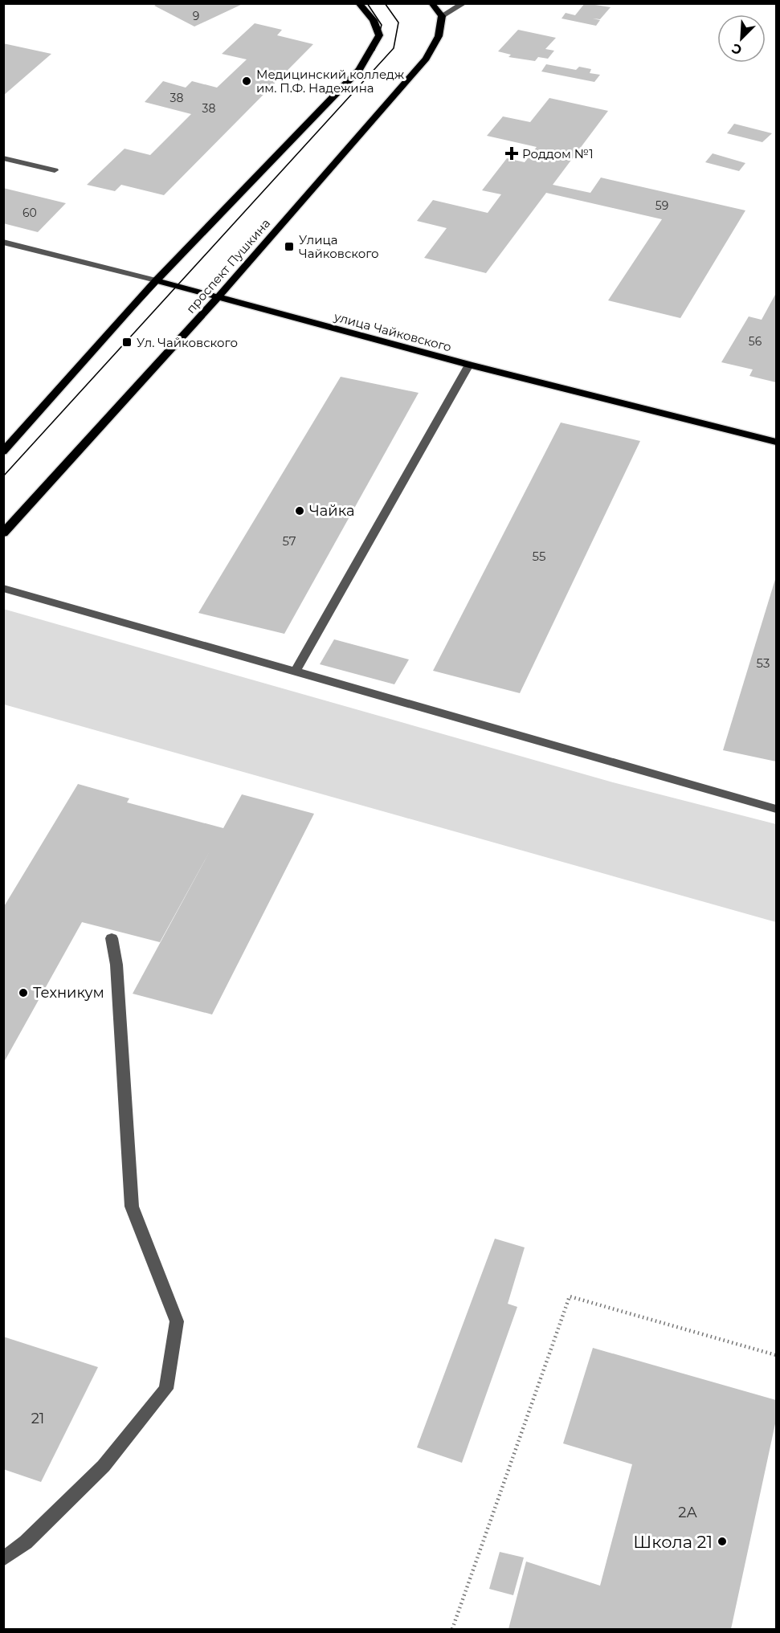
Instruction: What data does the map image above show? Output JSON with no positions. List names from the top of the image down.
{
  "streets": {
    "main road": ["проспект Пушкина", "улица Чайковского"]
  },
  "crossings": [
    ["проспект Пушкина", "улица Чайковского"]
  ],
  "places": {
    "other": [
      "Медицинский колледж им. П.Ф. Надежина",
      "Чайка",
      "Техникум",
      "Школа 21"
    ],
    "health": ["Роддом №1"],
    "transit": ["Улица Чайковского", "Ул. Чайковского"]
  },
  "house_numbers": [
    "9",
    "38",
    "38",
    "59",
    "60",
    "56",
    "57",
    "55",
    "53",
    "21",
    "2А"
  ],
  "north": "bottom left"
}
